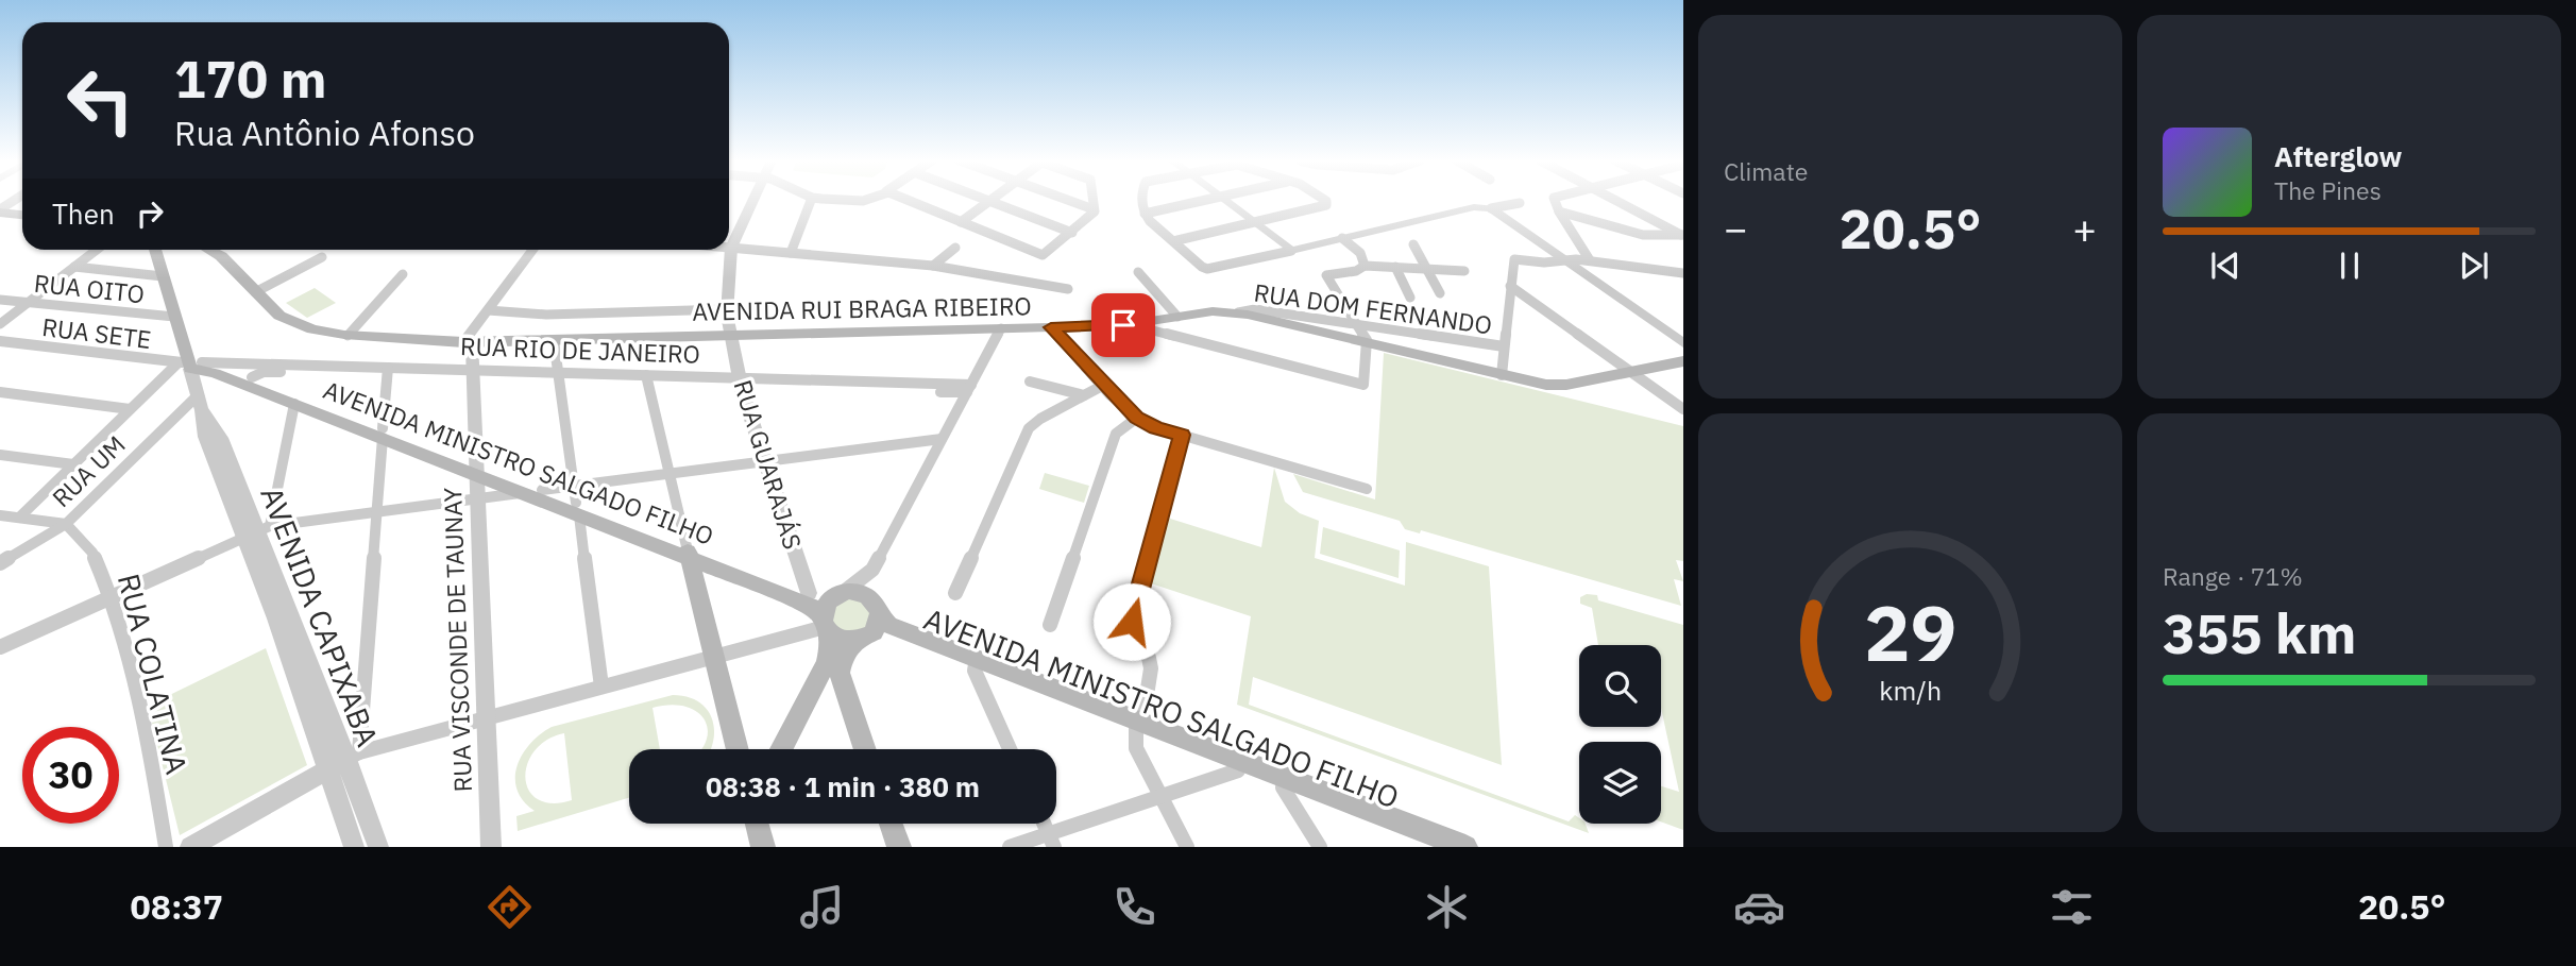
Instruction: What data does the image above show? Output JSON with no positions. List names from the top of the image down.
{
  "streets": {
    "main road": ["AVENIDA RUI BRAGA RIBEIRO", "AVENIDA MINISTRO SALGADO FILHO", "AVENIDA CAPIXABA"],
    "street": [
      "RUA OITO",
      "RUA DOM FERNANDO",
      "RUA SETE",
      "RUA RIO DE JANEIRO",
      "RUA GUARAJÁS",
      "RUA UM",
      "RUA VISCONDE DE TAUNAY",
      "RUA COLATINA"
    ]
  },
  "crossings": [
    ["RUA OITO", "AVENIDA CAPIXABA"],
    ["AVENIDA RUI BRAGA RIBEIRO", "RUA DOM FERNANDO"],
    ["AVENIDA RUI BRAGA RIBEIRO", "RUA GUARAJÁS"],
    ["AVENIDA RUI BRAGA RIBEIRO", "RUA VISCONDE DE TAUNAY"],
    ["RUA SETE", "RUA RIO DE JANEIRO"],
    ["RUA SETE", "AVENIDA MINISTRO SALGADO FILHO"],
    ["RUA SETE", "AVENIDA CAPIXABA"],
    ["RUA RIO DE JANEIRO", "AVENIDA MINISTRO SALGADO FILHO"],
    ["RUA RIO DE JANEIRO", "RUA GUARAJÁS"],
    ["RUA RIO DE JANEIRO", "AVENIDA CAPIXABA"],
    ["RUA RIO DE JANEIRO", "RUA VISCONDE DE TAUNAY"],
    ["AVENIDA MINISTRO SALGADO FILHO", "RUA GUARAJÁS"],
    ["AVENIDA MINISTRO SALGADO FILHO", "AVENIDA CAPIXABA"],
    ["AVENIDA MINISTRO SALGADO FILHO", "RUA VISCONDE DE TAUNAY"],
    ["RUA UM", "AVENIDA CAPIXABA"],
    ["RUA UM", "RUA COLATINA"]
  ],
  "page": {
    "tile": [
      "Climate",
      ["Range · 71%", "355 km"]
    ],
    "turn": ["170 m", "Rua Antônio Afonso"],
    "song": ["Afterglow", "The Pines"],
    "then": "Then",
    "heat": ["−", "20.5°", "+"],
    "limit": "30",
    "trip": "08:38 · 1 min · 380 m",
    "tabs": ["08:37", "20.5°"],
    "gauge": ["29", "km/h"]
  }
}
